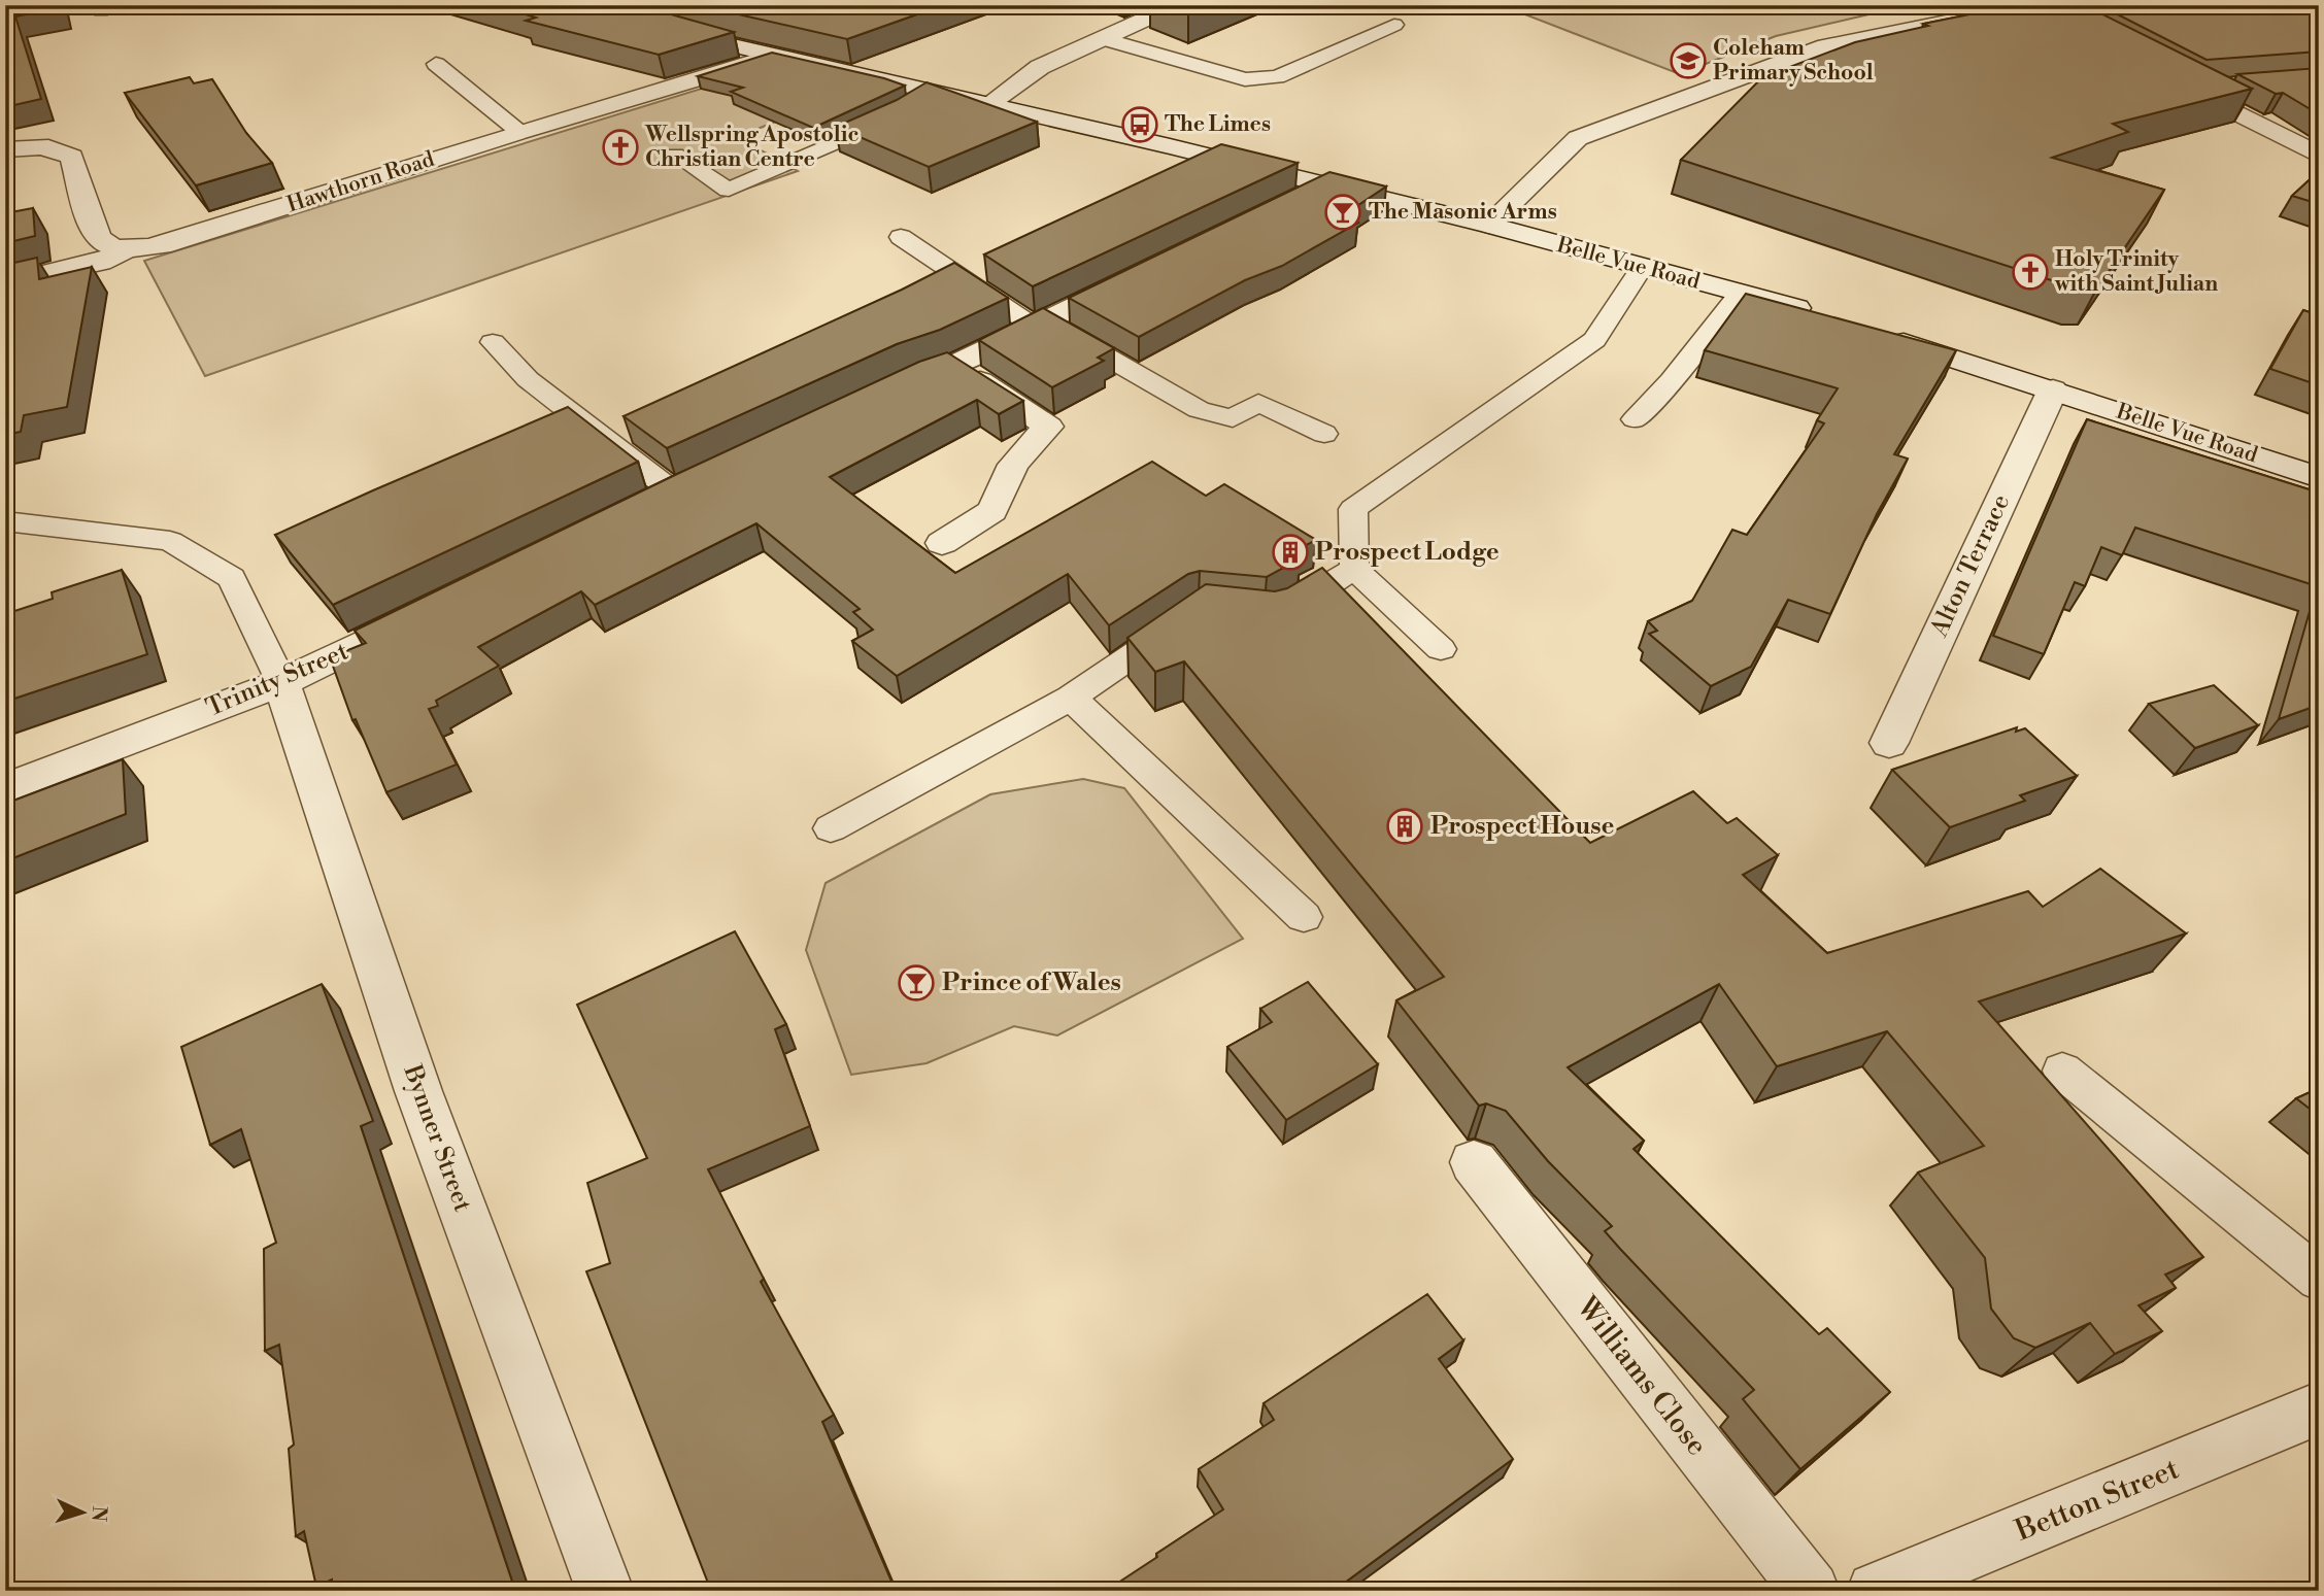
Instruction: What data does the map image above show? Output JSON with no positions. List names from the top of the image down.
{
  "streets": {
    "street": [
      "Hawthorn Road",
      "Belle Vue Road",
      "Alton Terrace",
      "Trinity Street",
      "Bynner Street",
      "Williams Close",
      "Betton Street"
    ]
  },
  "crossings": [
    ["Hawthorn Road", "Belle Vue Road"],
    ["Belle Vue Road", "Alton Terrace"],
    ["Trinity Street", "Bynner Street"]
  ],
  "places": {
    "school or university": ["Coleham Primary School"],
    "bus stop": ["The Limes"],
    "church": ["Wellspring Apostolic Christian Centre", "Holy Trinity with Saint Julian"],
    "bar": ["The Masonic Arms", "Prince of Wales"],
    "building": ["Prospect Lodge", "Prospect House"]
  },
  "north": "right"
}
